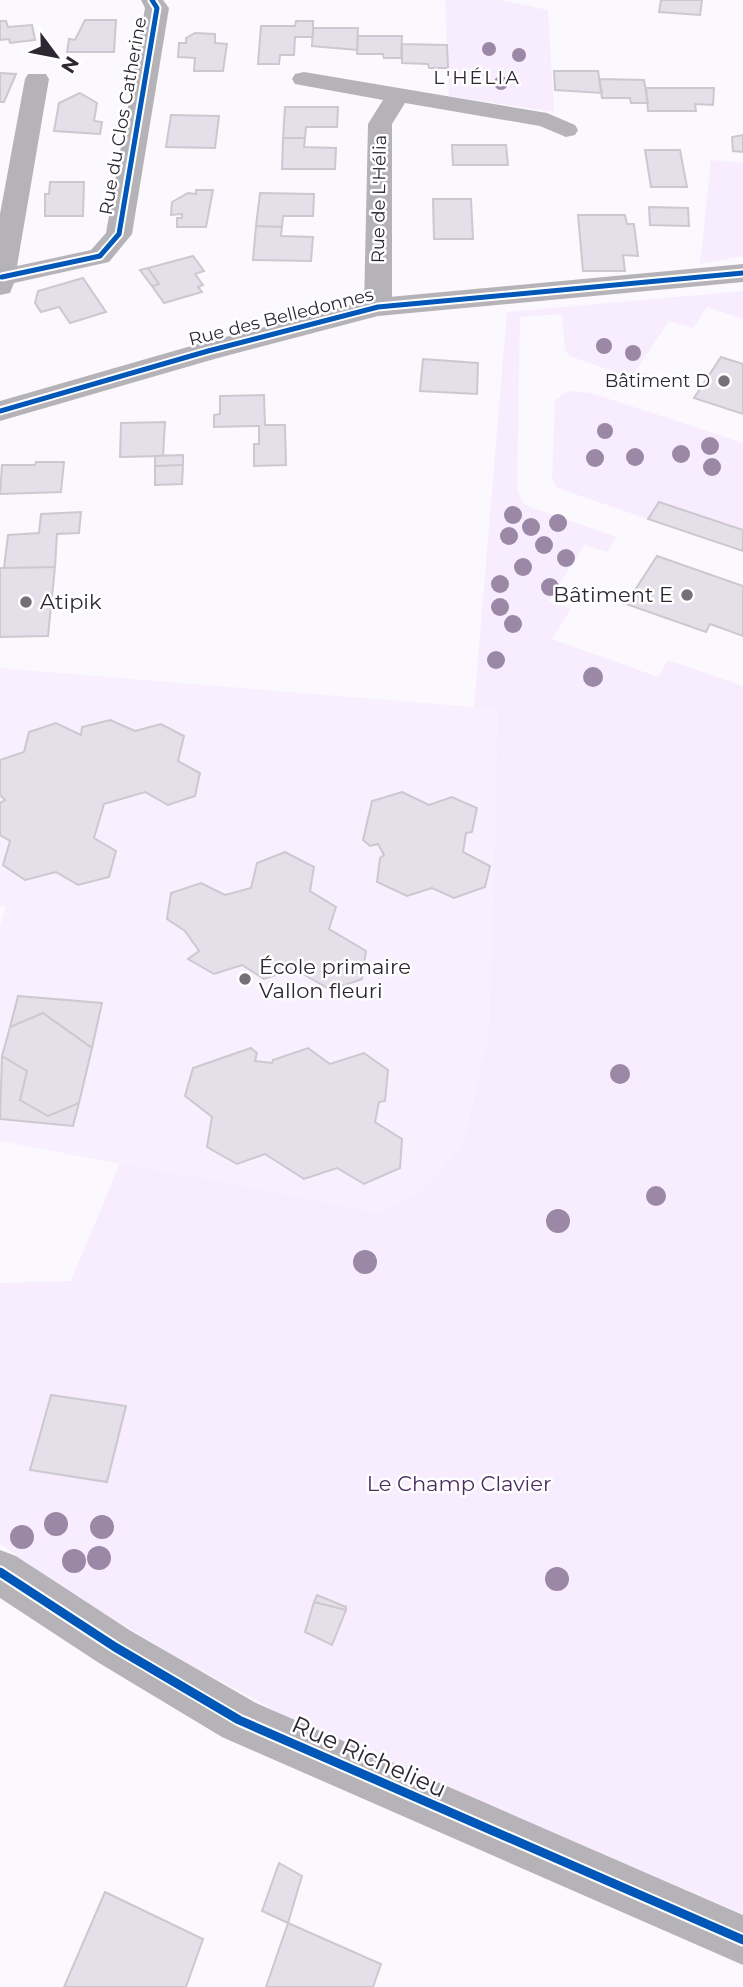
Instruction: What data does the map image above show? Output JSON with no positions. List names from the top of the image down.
{
  "streets": {
    "main road": ["Rue des Belledonnes"],
    "street": ["Rue du Clos Catherine", "Rue de L'Hélia", "Rue Richelieu"]
  },
  "crossings": [
    ["Rue de L'Hélia", "Rue des Belledonnes"]
  ],
  "districts": ["L'HÉLIA"],
  "parks": ["Le Champ Clavier"],
  "places": [
    "Bâtiment D",
    "Bâtiment E",
    "Atipik",
    "École primaire Vallon fleuri"
  ],
  "north": "bottom right"
}
